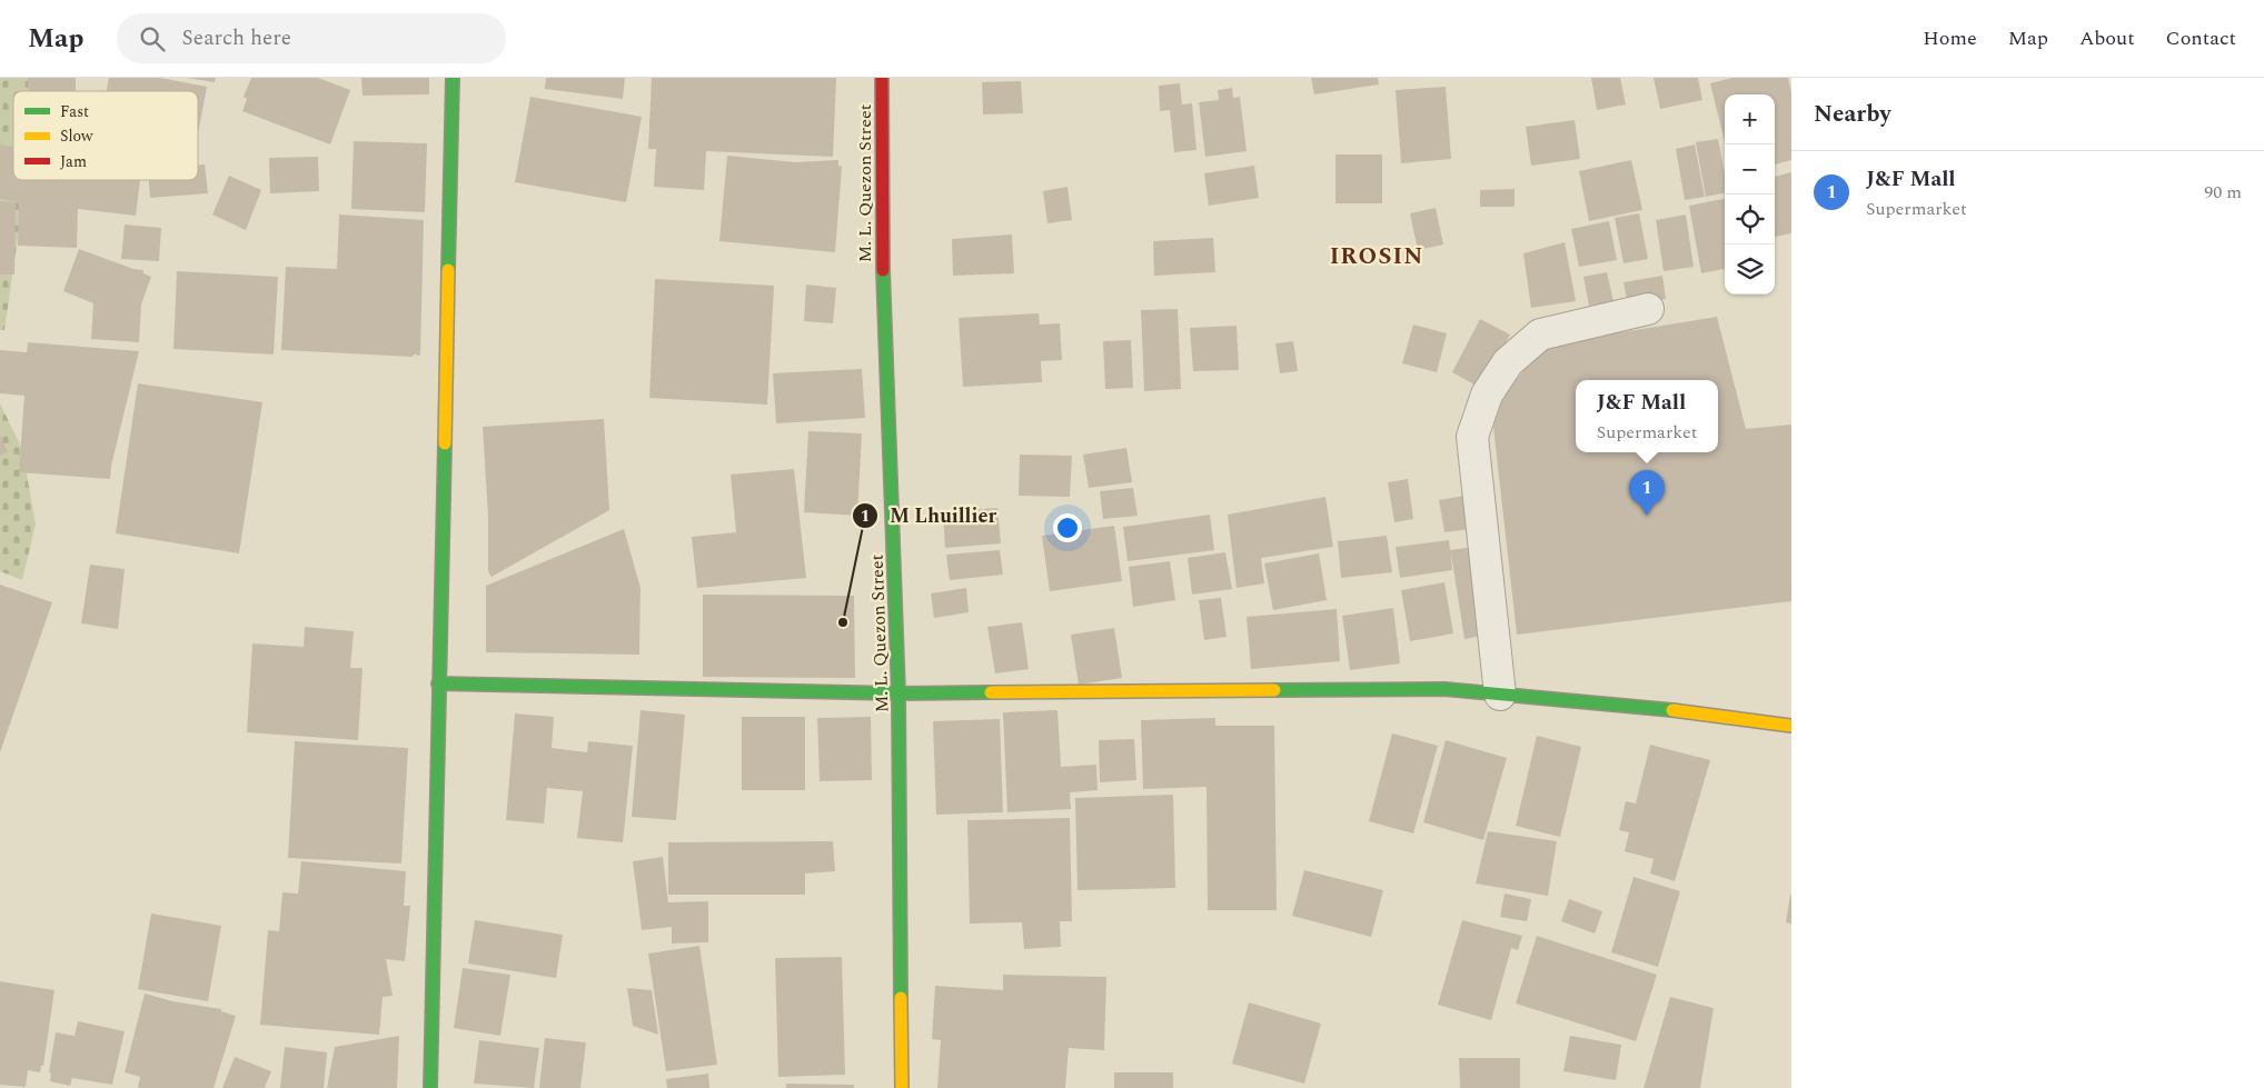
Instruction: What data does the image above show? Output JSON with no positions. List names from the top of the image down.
{
  "streets": {
    "street": ["M. L. Quezon Street"]
  },
  "districts": ["IROSIN"],
  "places": ["M Lhuillier"],
  "legend": ["Fast", "Slow", "Jam"],
  "page": {
    "header": "Map",
    "search": "Search here",
    "nav": [
      "Home",
      "Map",
      "About",
      "Contact"
    ],
    "heading": "Nearby",
    "map_buttons": ["+", "−"],
    "list": [
      {
        "mark": "1",
        "name": "J&F Mall",
        "note": "Supermarket",
        "value": "90 m"
      }
    ],
    "popup": ["J&F Mall", "Supermarket"],
    "pins": "1"
  }
}
